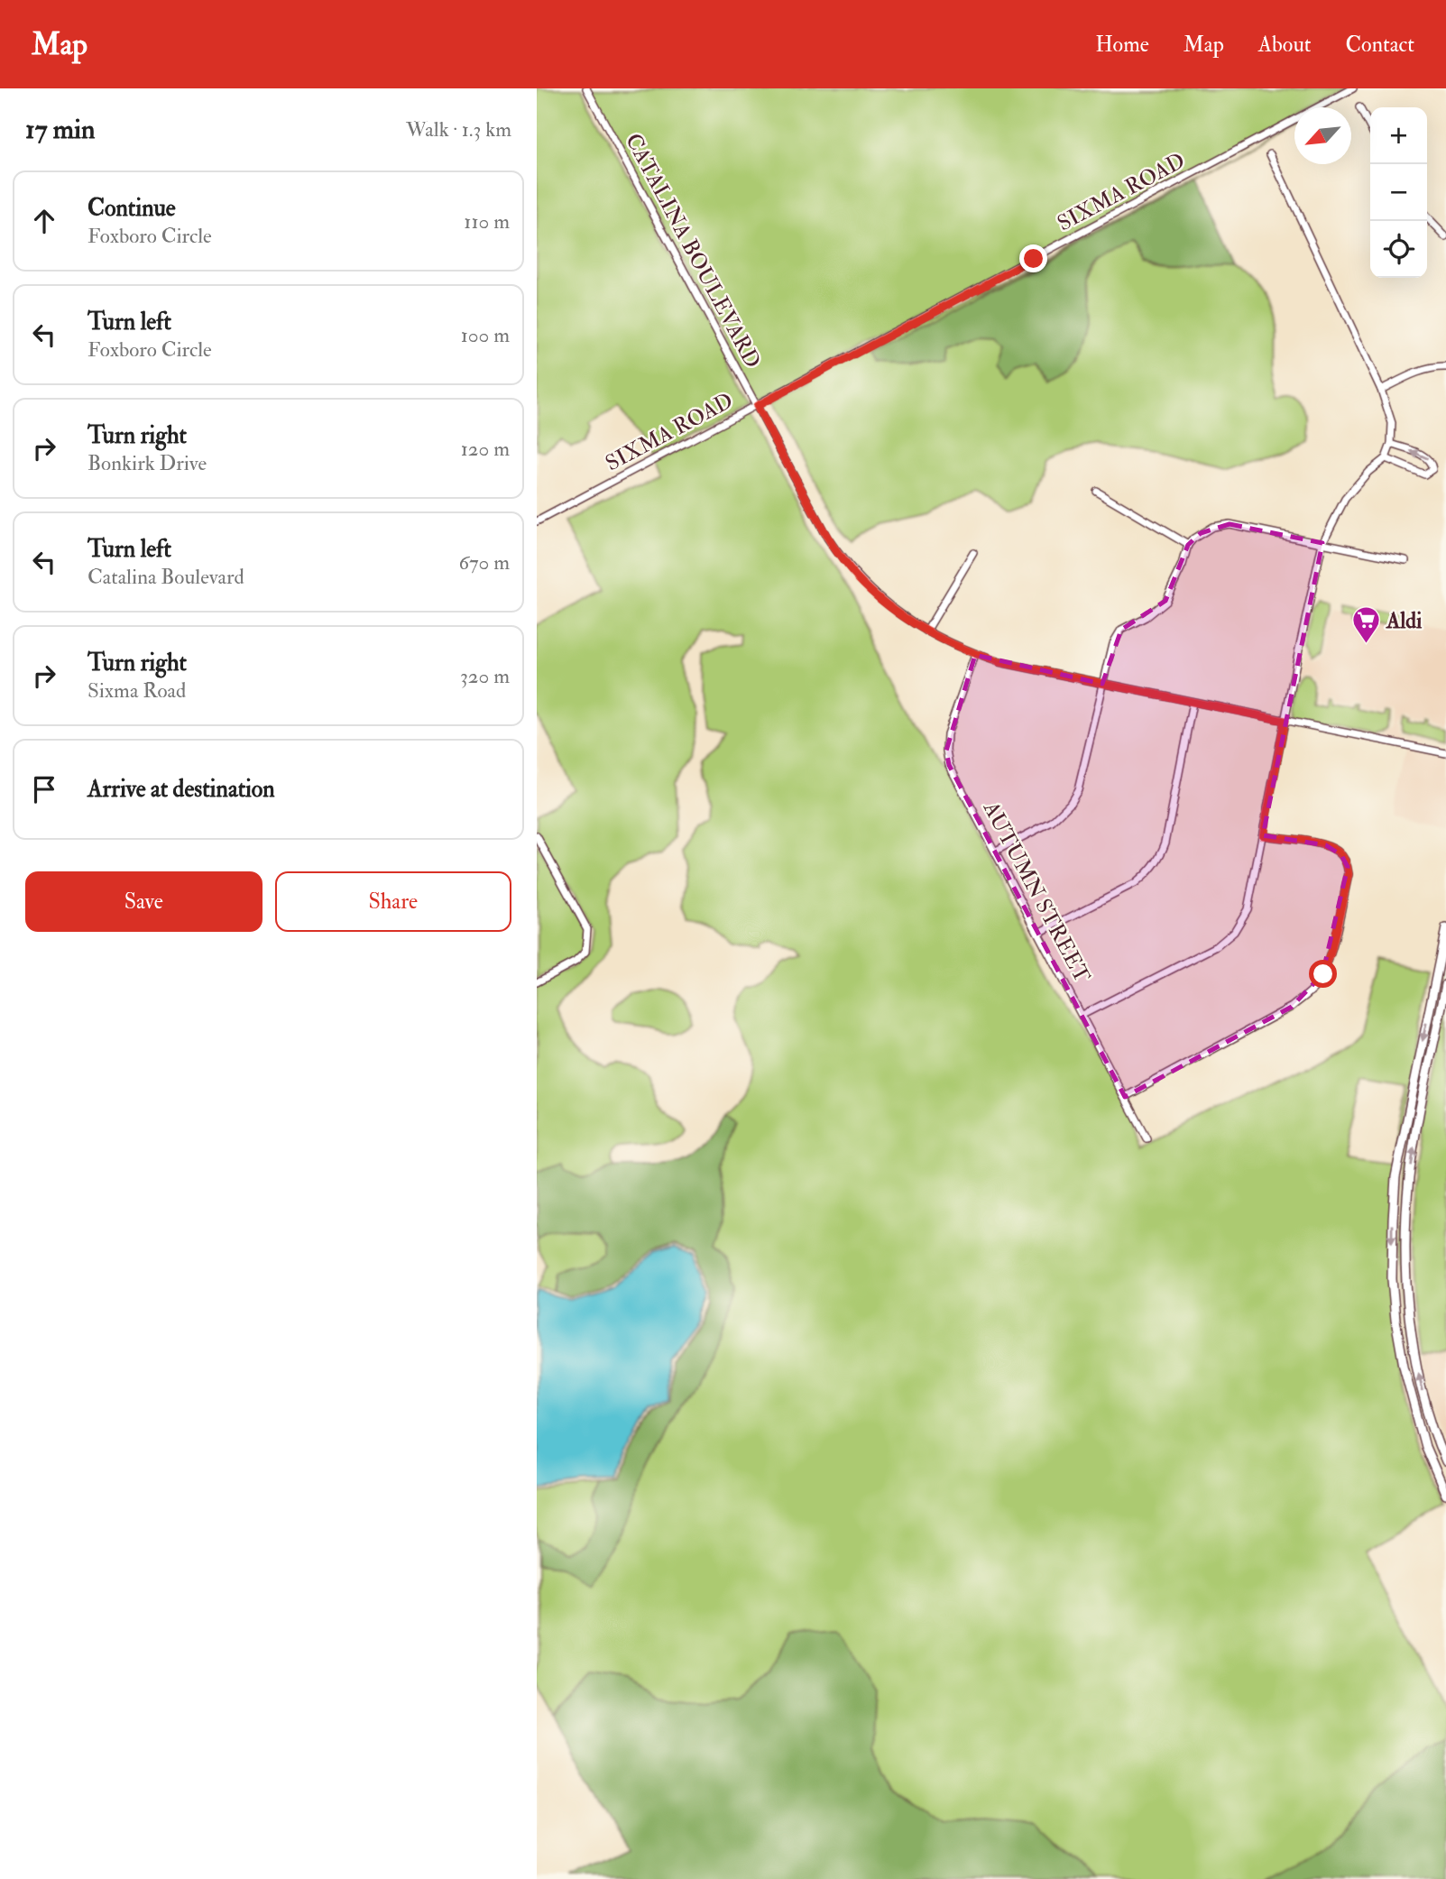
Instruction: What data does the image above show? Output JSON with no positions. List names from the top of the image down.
{
  "streets": {
    "street": ["SIXMA ROAD", "CATALINA BOULEVARD", "AUTUMN STREET"]
  },
  "crossings": [
    ["SIXMA ROAD", "CATALINA BOULEVARD"],
    ["CATALINA BOULEVARD", "AUTUMN STREET"]
  ],
  "places": {
    "supermarket": ["Aldi"]
  },
  "north": "bottom left",
  "page": {
    "header": "Map",
    "nav": [
      "Home",
      "Map",
      "About",
      "Contact"
    ],
    "heading": ["17 min", "Walk · 1.3 km"],
    "map_buttons": ["+", "−"],
    "list": [
      ["Continue", "Foxboro Circle", "110 m"],
      ["Turn left", "Foxboro Circle", "100 m"],
      ["Turn right", "Bonkirk Drive", "120 m"],
      ["Turn left", "Catalina Boulevard", "670 m"],
      ["Turn right", "Sixma Road", "320 m"],
      "Arrive at destination"
    ],
    "buttons": ["Save", "Share"]
  }
}
